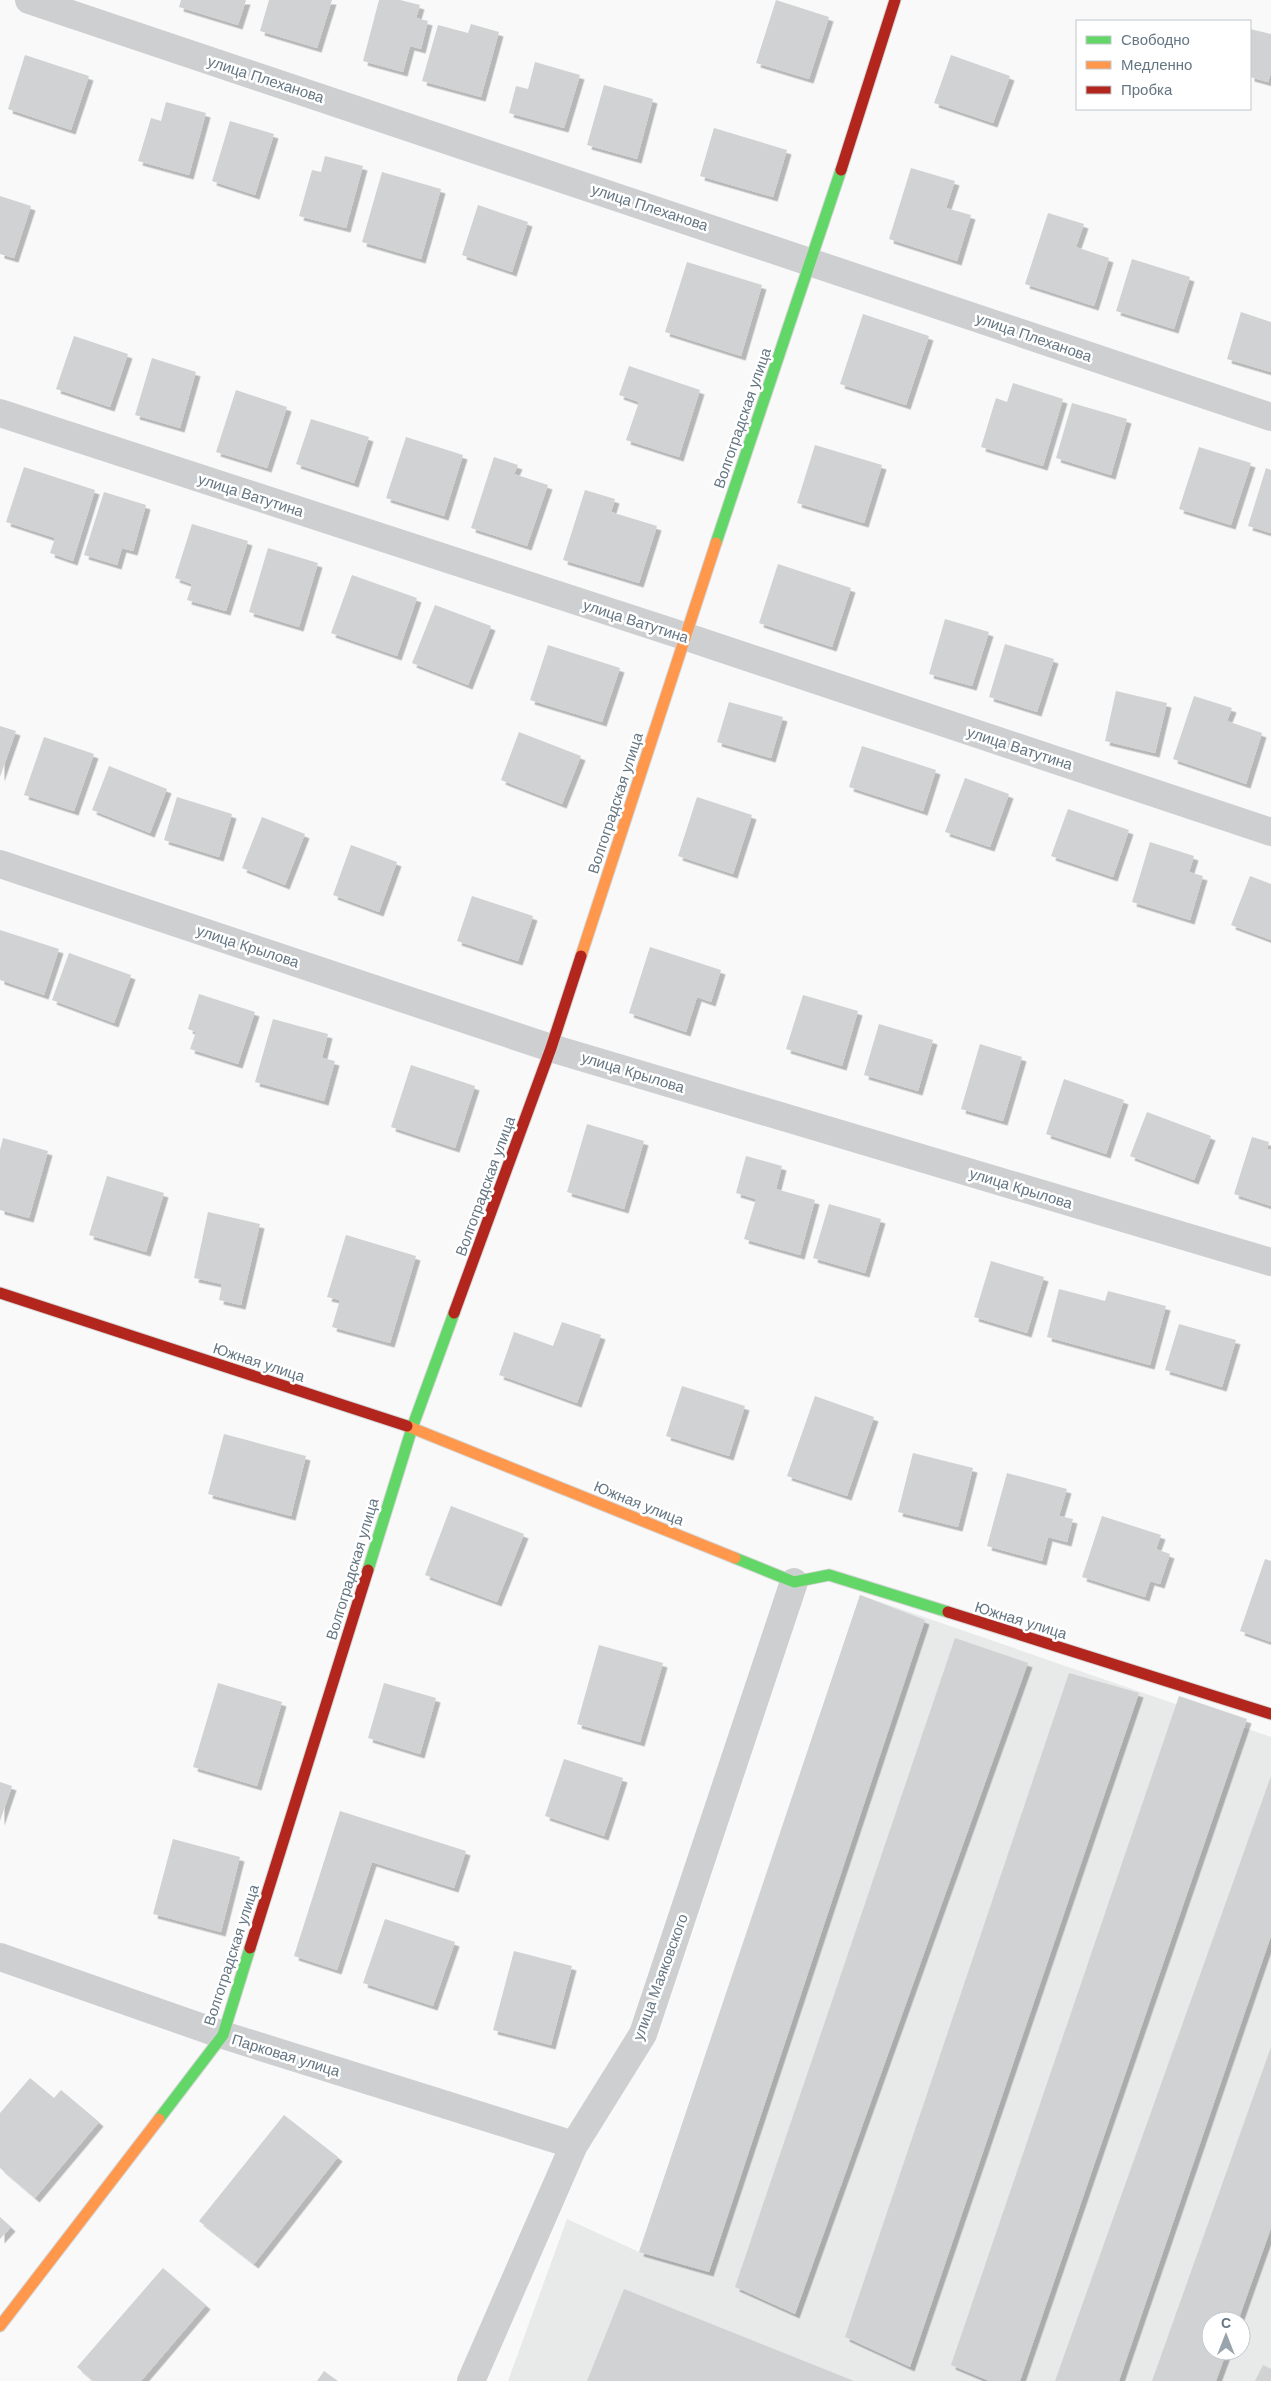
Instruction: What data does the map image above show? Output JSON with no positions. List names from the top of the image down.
{
  "streets": {
    "street": [
      "улица Плеханова",
      "Волгоградская улица",
      "улица Ватутина",
      "улица Крылова",
      "Южная улица",
      "улица Маяковского",
      "Парковая улица"
    ]
  },
  "crossings": [
    ["улица Плеханова", "Волгоградская улица"],
    ["Волгоградская улица", "улица Ватутина"],
    ["Волгоградская улица", "улица Крылова"],
    ["Волгоградская улица", "Южная улица"],
    ["Волгоградская улица", "Парковая улица"],
    ["Южная улица", "улица Маяковского"],
    ["улица Маяковского", "Парковая улица"]
  ],
  "legend": ["Свободно", "Медленно", "Пробка"],
  "north": "top"
}
